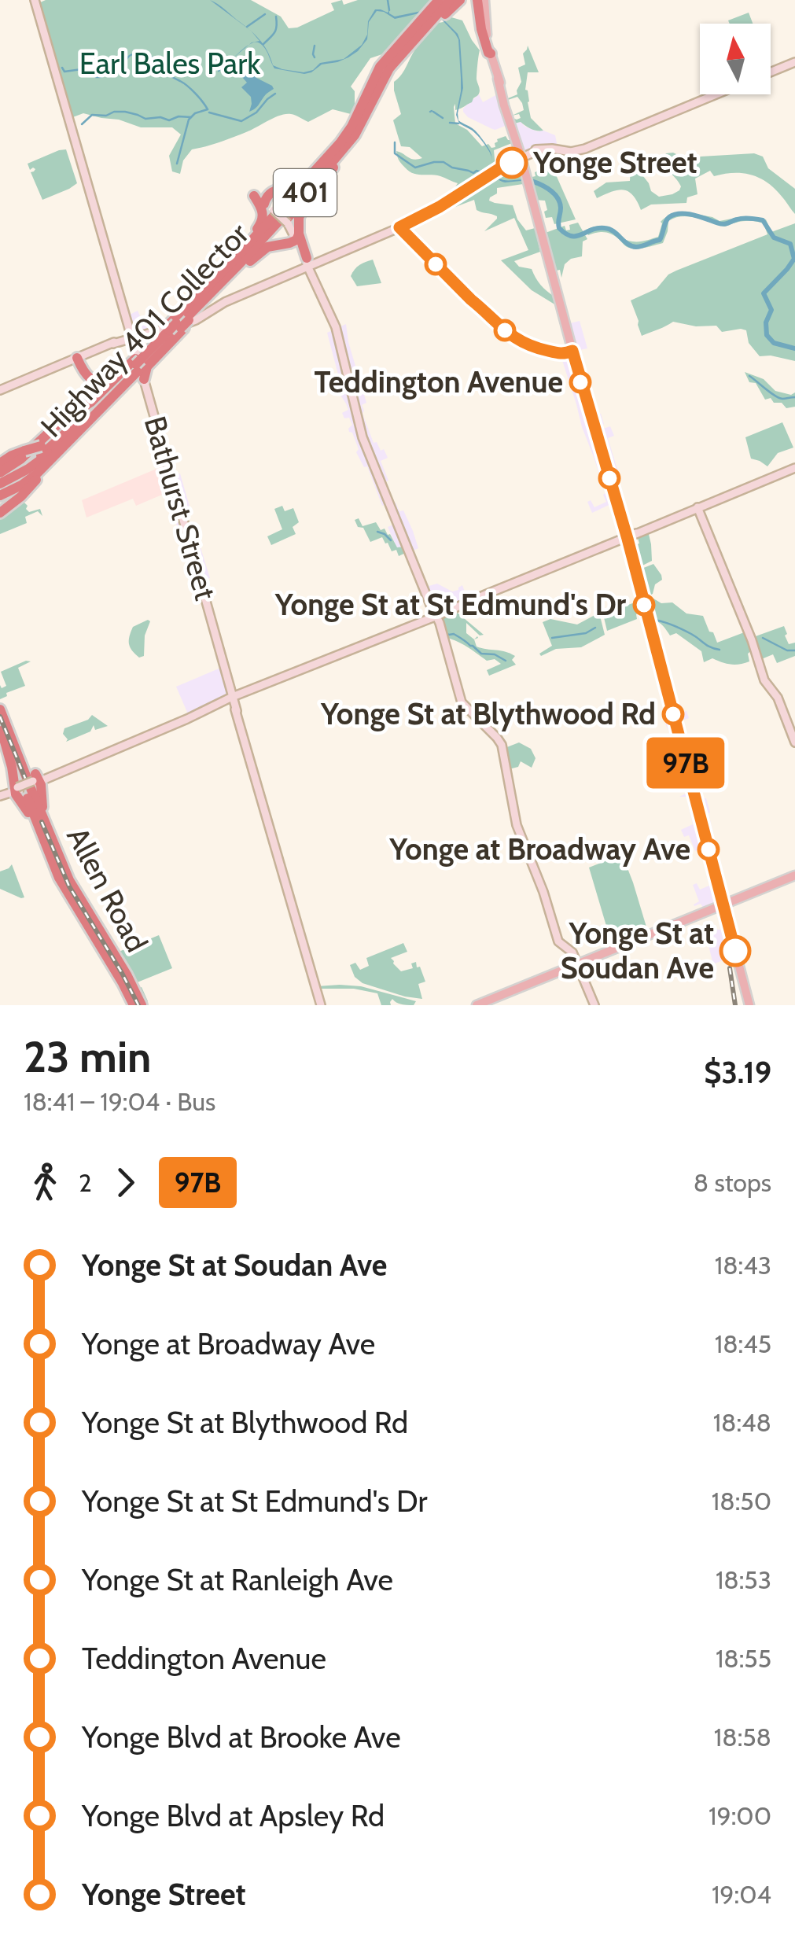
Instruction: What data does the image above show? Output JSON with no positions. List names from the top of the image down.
{
  "streets": {
    "highway": ["401", "Highway 401 Collector", "Allen Road"],
    "main road": ["Bathurst Street"]
  },
  "crossings": [
    ["401", "Highway 401 Collector"],
    ["401", "Bathurst Street"],
    ["Highway 401 Collector", "Bathurst Street"]
  ],
  "parks": ["Earl Bales Park"],
  "places": [
    "Yonge Street",
    "Teddington Avenue",
    "Yonge St at St Edmund's Dr",
    "Yonge St at Blythwood Rd",
    "Yonge at Broadway Ave",
    "Yonge St at Soudan Ave"
  ],
  "lines": ["bus line 97B"],
  "north": "top",
  "page": {
    "on_map": "97B",
    "heading": ["23 min", "18:41 – 19:04 · Bus", "$3.19"],
    "legs": ["2", "97B", "8 stops"],
    "list": [
      {
        "name": "Yonge St at Soudan Ave",
        "value": "18:43"
      },
      {
        "name": "Yonge at Broadway Ave",
        "value": "18:45"
      },
      {
        "name": "Yonge St at Blythwood Rd",
        "value": "18:48"
      },
      {
        "name": "Yonge St at St Edmund's Dr",
        "value": "18:50"
      },
      {
        "name": "Yonge St at Ranleigh Ave",
        "value": "18:53"
      },
      {
        "name": "Teddington Avenue",
        "value": "18:55"
      },
      {
        "name": "Yonge Blvd at Brooke Ave",
        "value": "18:58"
      },
      {
        "name": "Yonge Blvd at Apsley Rd",
        "value": "19:00"
      },
      {
        "name": "Yonge Street",
        "value": "19:04"
      }
    ]
  }
}
